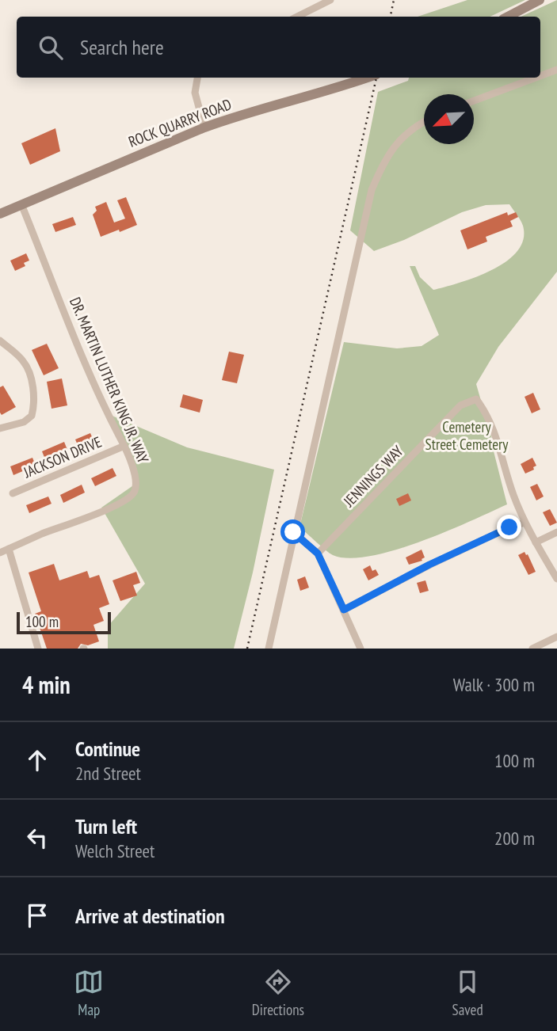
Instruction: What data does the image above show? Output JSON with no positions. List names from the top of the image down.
{
  "streets": {
    "street": [
      "ROCK QUARRY ROAD",
      "DR. MARTIN LUTHER KING JR. WAY",
      "JACKSON DRIVE",
      "JENNINGS WAY"
    ]
  },
  "crossings": [
    ["ROCK QUARRY ROAD", "DR. MARTIN LUTHER KING JR. WAY"],
    ["DR. MARTIN LUTHER KING JR. WAY", "JACKSON DRIVE"]
  ],
  "parks": ["Cemetery Street Cemetery"],
  "scale_bar": "100 m",
  "north": "bottom left",
  "page": {
    "search": "Search here",
    "scale": "100 m",
    "heading": ["4 min", "Walk · 300 m"],
    "list": [
      ["Continue", "2nd Street", "100 m"],
      ["Turn left", "Welch Street", "200 m"],
      "Arrive at destination"
    ],
    "nav": ["Map", "Directions", "Saved"]
  }
}
